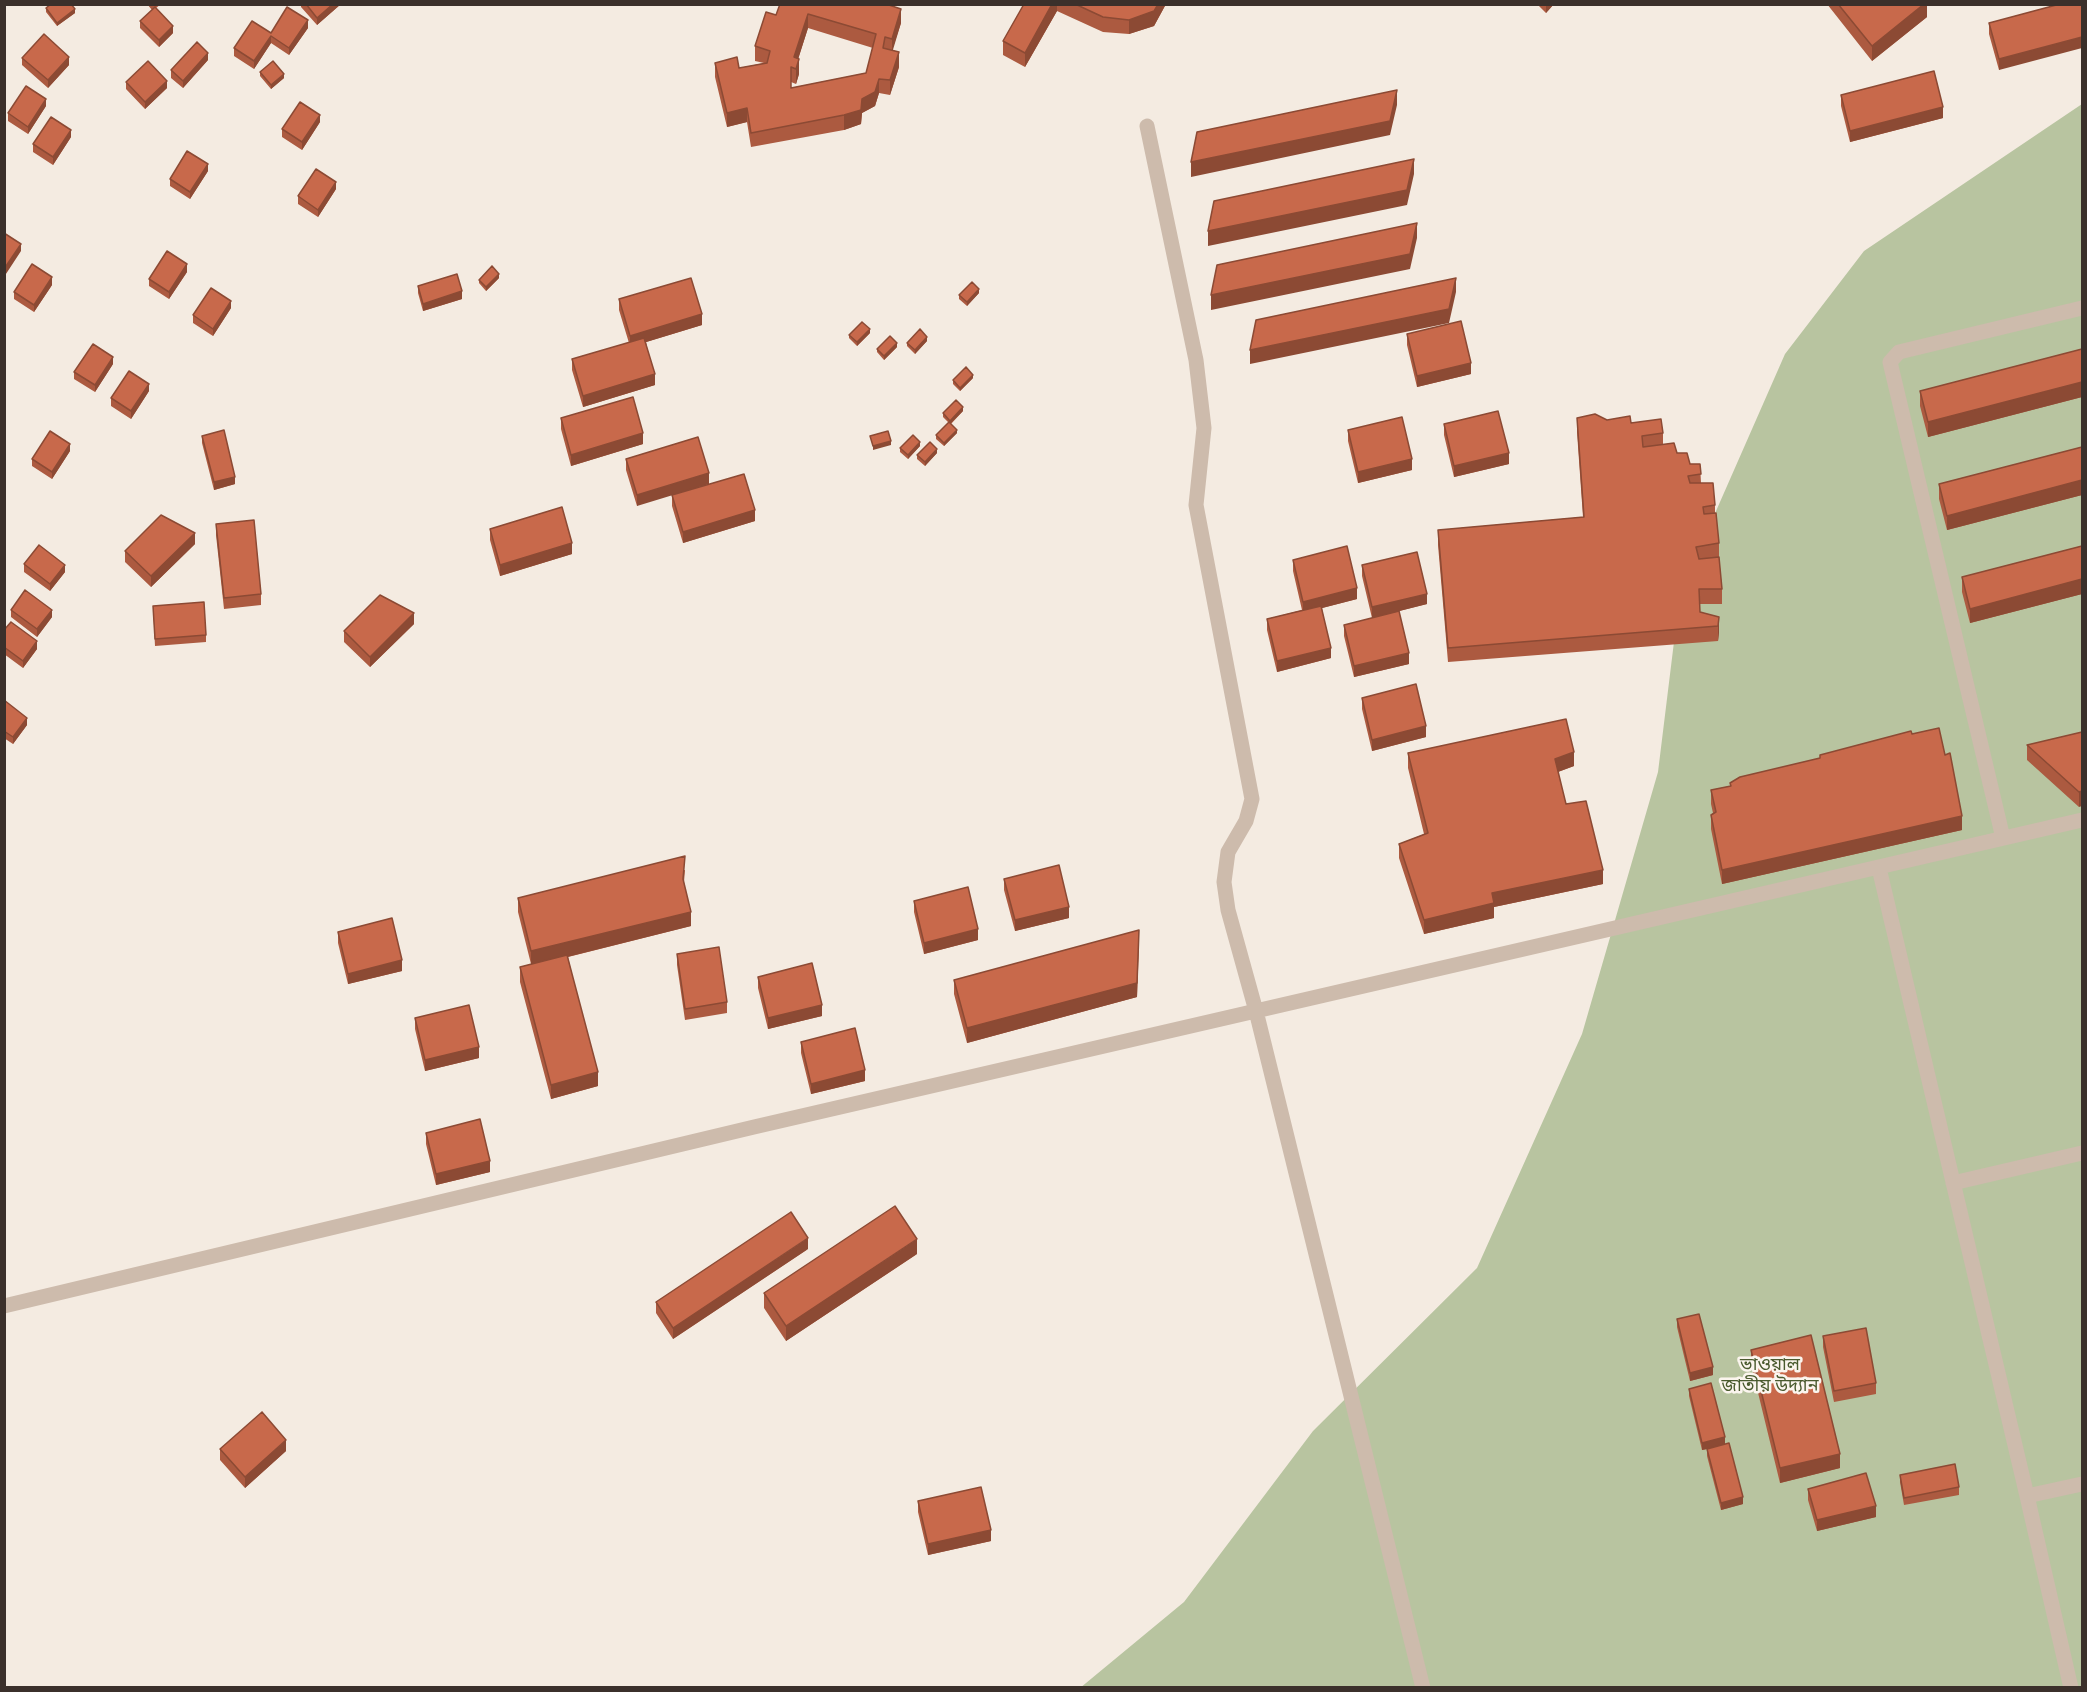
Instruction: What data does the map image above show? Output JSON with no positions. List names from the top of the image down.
{
  "parks": ["ভাওয়াল জাতীয় উদ্যান"]
}
